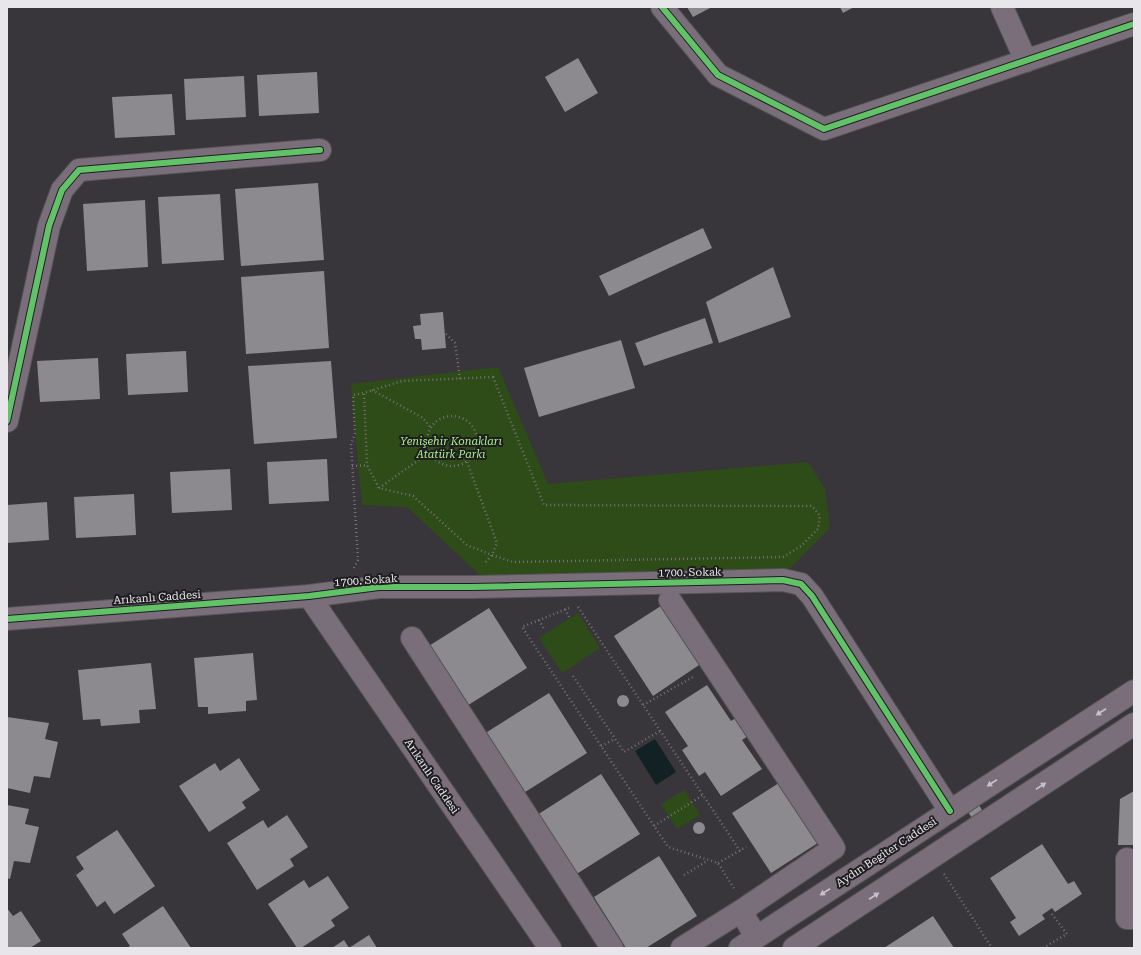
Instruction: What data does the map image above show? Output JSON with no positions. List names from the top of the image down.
{
  "streets": {
    "street": ["1700. Sokak", "Arıkanlı Caddesi", "Aydın Begiter Caddesi"]
  },
  "crossings": [
    ["1700. Sokak", "Arıkanlı Caddesi"],
    ["1700. Sokak", "Aydın Begiter Caddesi"]
  ],
  "parks": ["Yenişehir Konakları Atatürk Parkı"]
}
